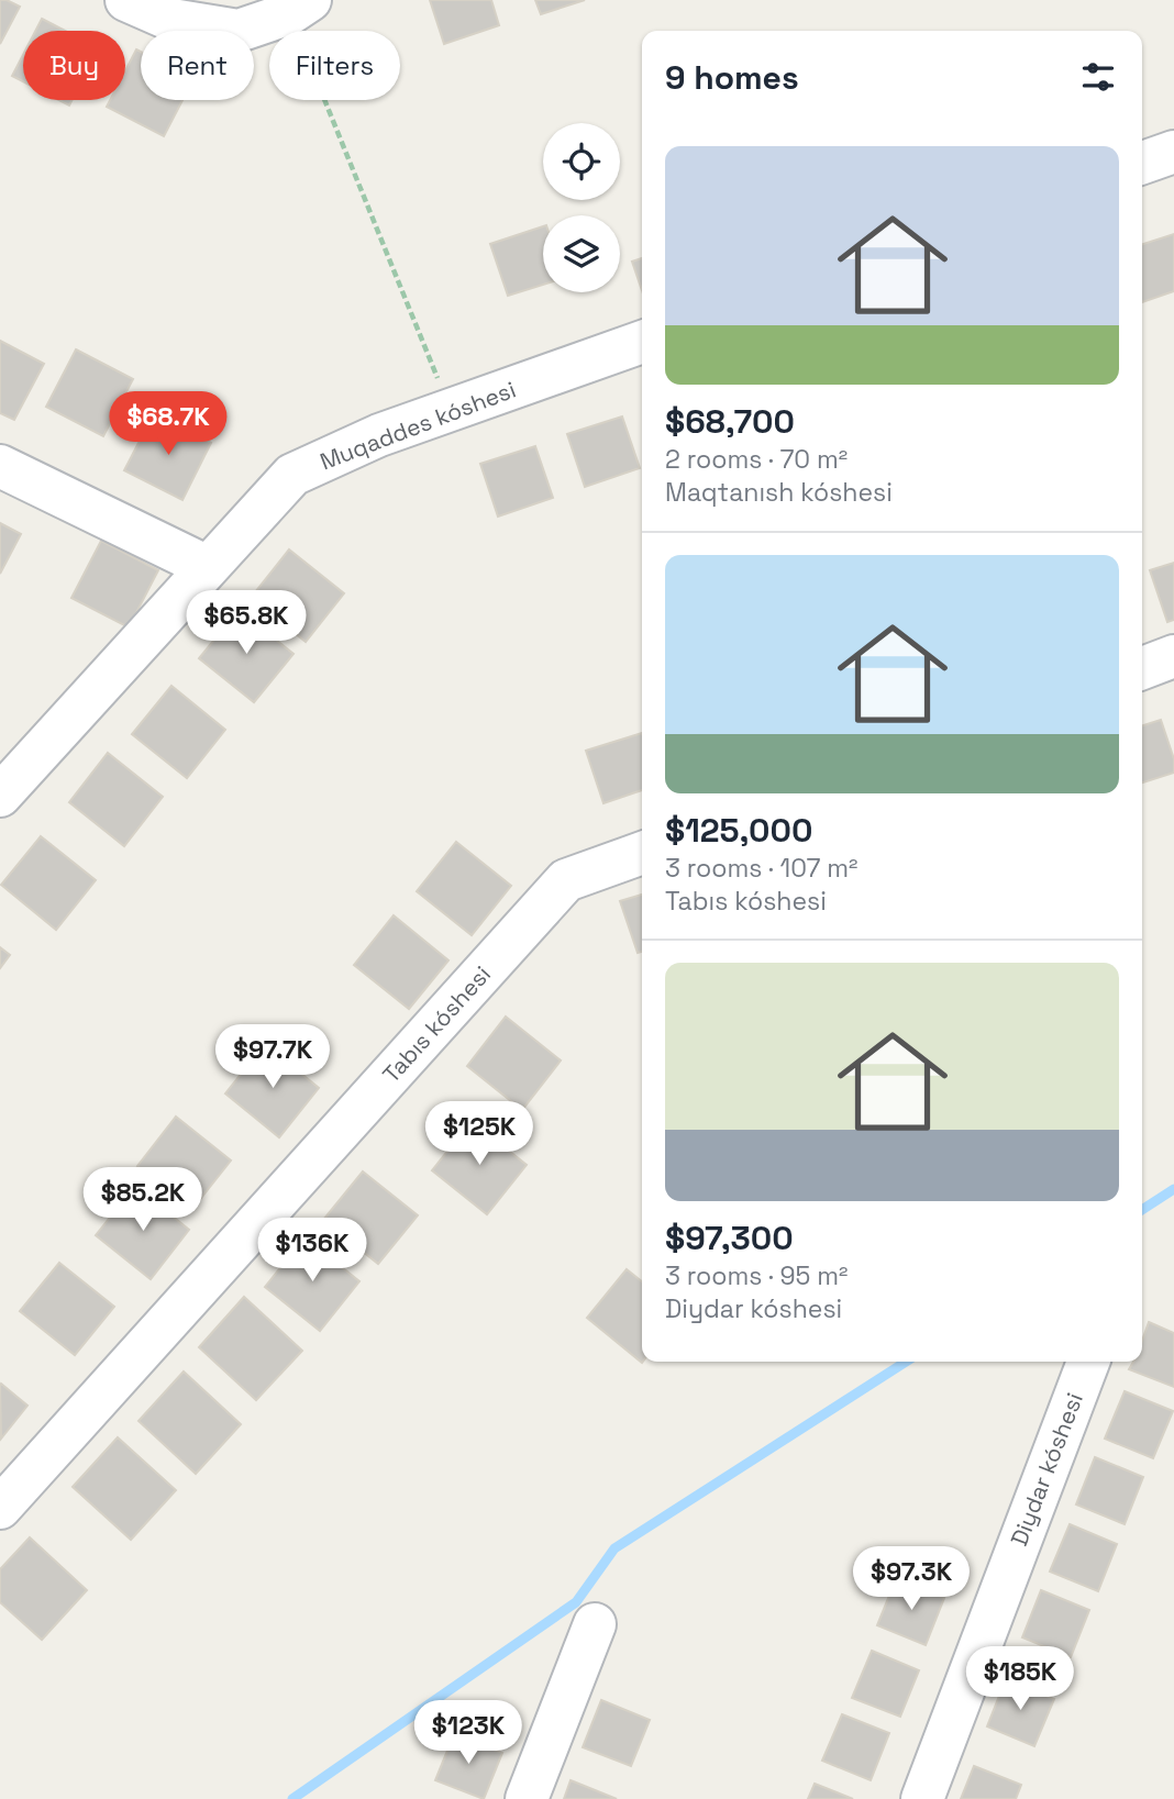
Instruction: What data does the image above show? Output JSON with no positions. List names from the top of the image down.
{
  "streets": {
    "street": ["Muqaddes kóshesi", "Tabıs kóshesi", "Diydar kóshesi"]
  },
  "page": {
    "chip": ["Buy", "Rent", "Filters"],
    "heading": "9 homes",
    "list": [
      {
        "name": "$68,700",
        "note": "2 rooms · 70 m² · Maqtanısh kóshesi"
      },
      {
        "name": "$125,000",
        "note": "3 rooms · 107 m² · Tabıs kóshesi"
      },
      {
        "name": "$97,300",
        "note": "3 rooms · 95 m² · Diydar kóshesi"
      }
    ],
    "price": [
      "$68.7K",
      "$65.8K",
      "$97.7K",
      "$125K",
      "$85.2K",
      "$136K",
      "$97.3K",
      "$185K",
      "$123K"
    ]
  }
}
